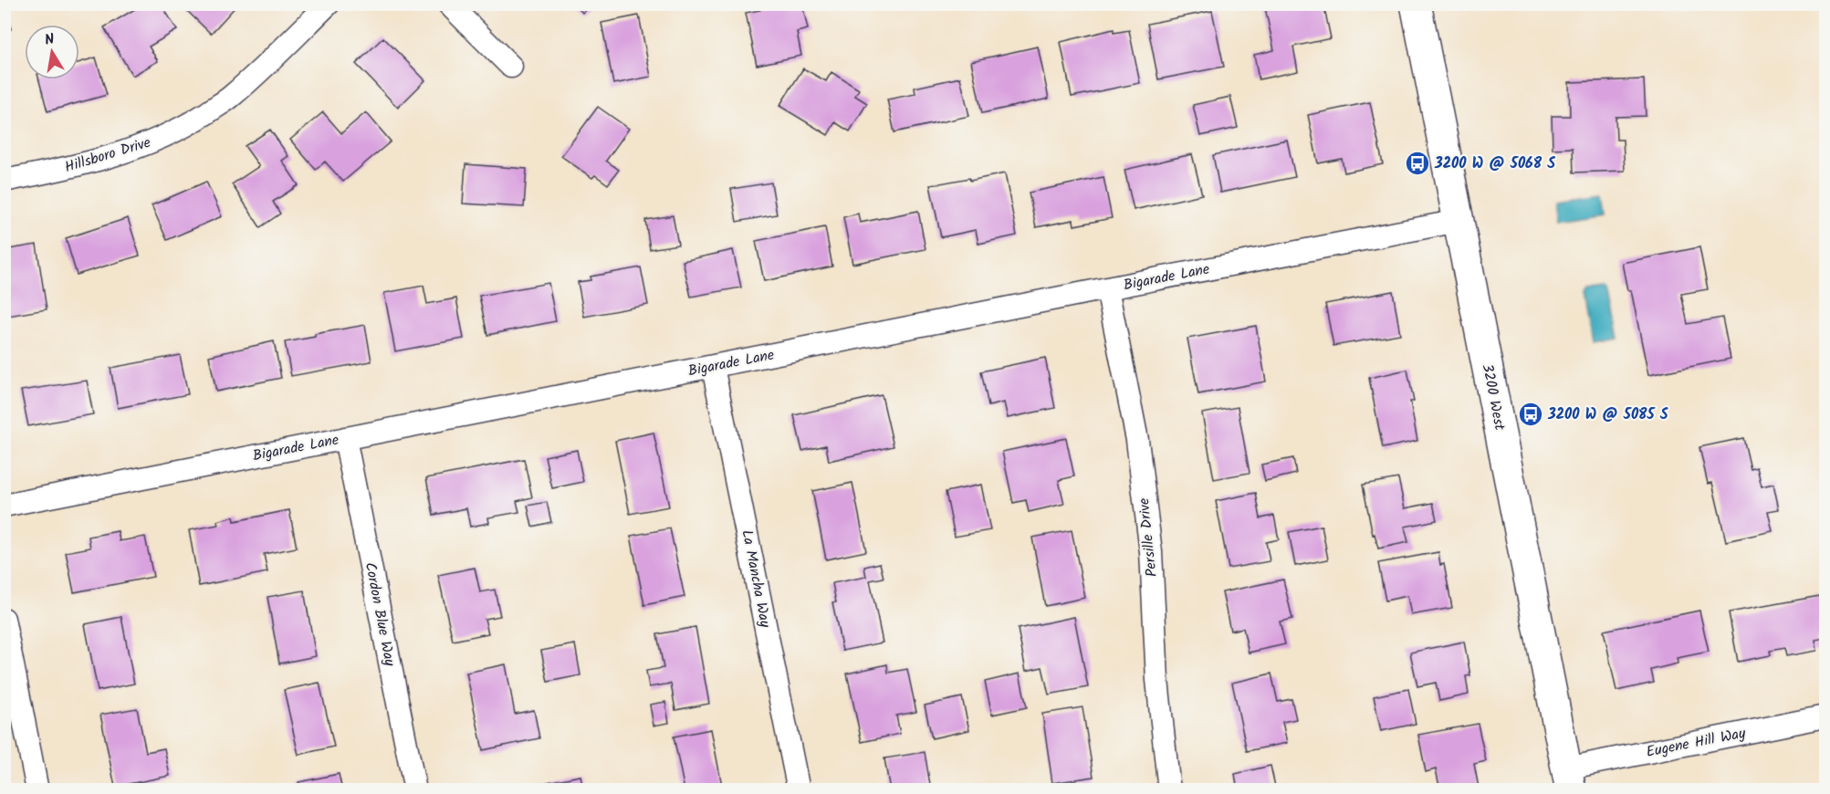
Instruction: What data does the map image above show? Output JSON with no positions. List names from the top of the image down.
{
  "streets": {
    "street": [
      "Hillsboro Drive",
      "Bigarade Lane",
      "3200 West",
      "Persille Drive",
      "La Mancha Way",
      "Cordon Blue Way",
      "Eugene Hill Way"
    ]
  },
  "crossings": [
    ["Bigarade Lane", "3200 West"],
    ["Bigarade Lane", "Persille Drive"],
    ["Bigarade Lane", "La Mancha Way"],
    ["Bigarade Lane", "Cordon Blue Way"],
    ["3200 West", "Eugene Hill Way"]
  ],
  "places": {
    "bus stop": ["3200 W @ 5068 S", "3200 W @ 5085 S"]
  },
  "north": "top"
}
